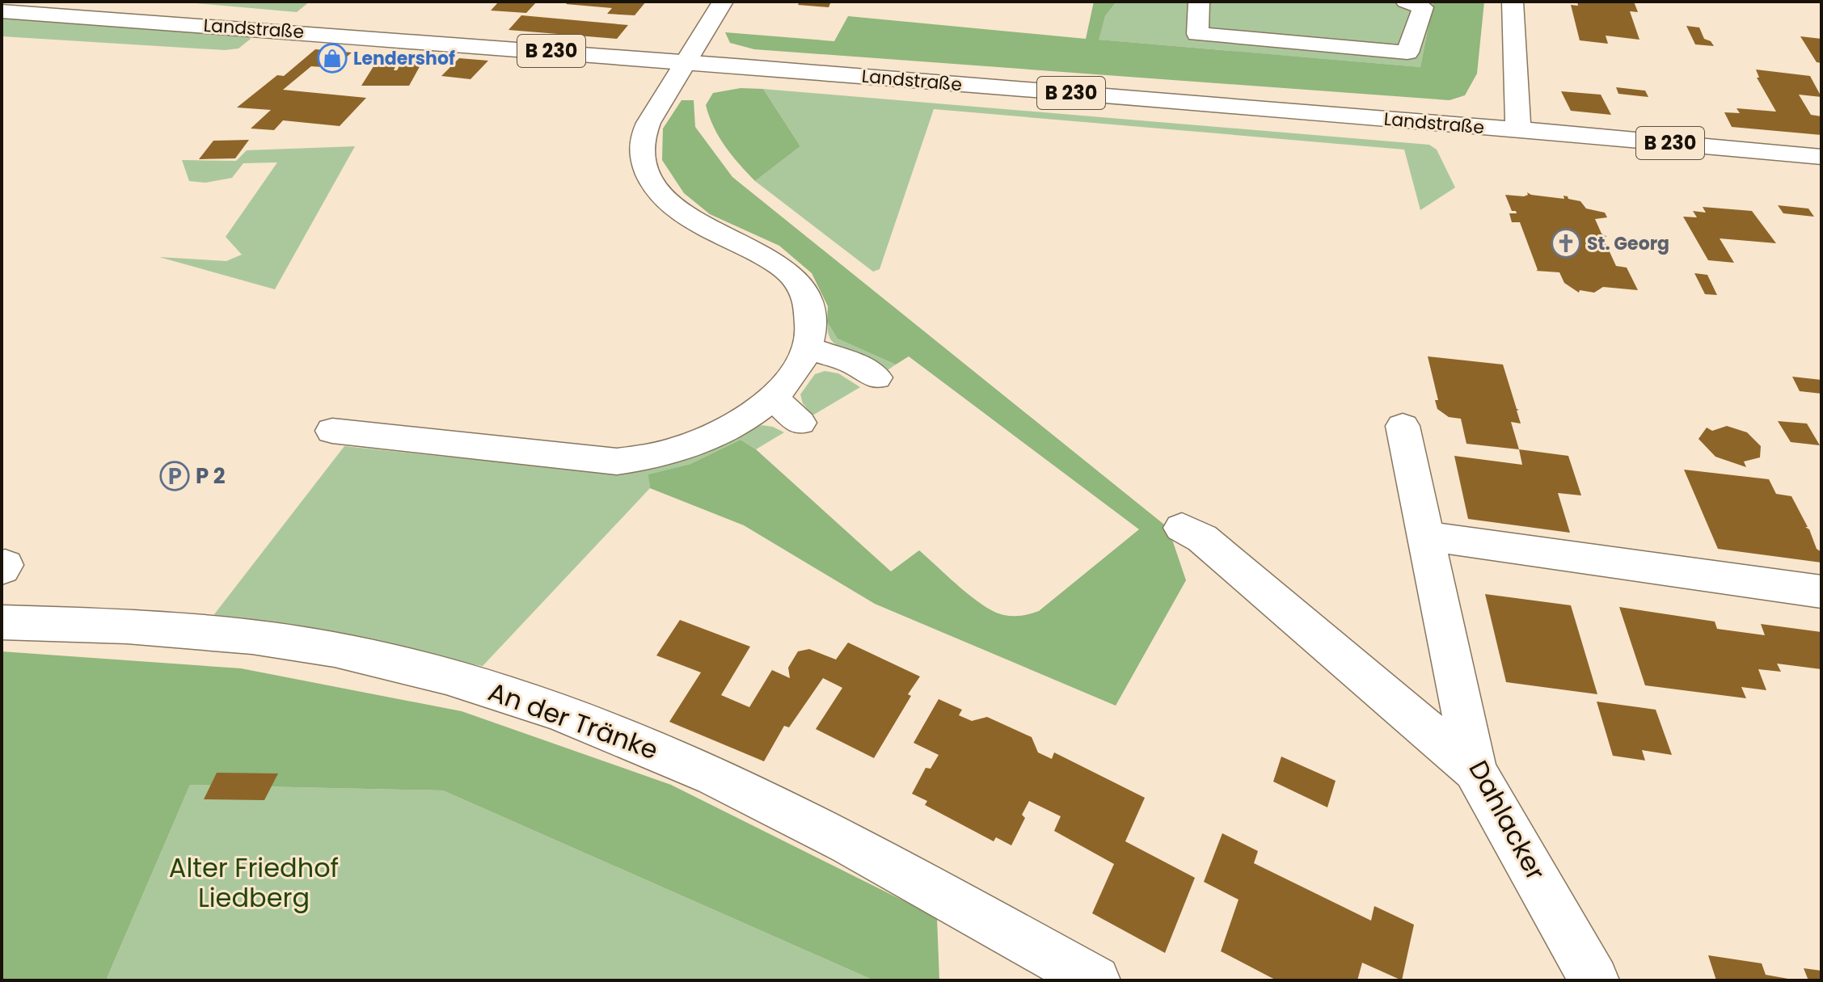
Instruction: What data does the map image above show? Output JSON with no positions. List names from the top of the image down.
{
  "streets": {
    "main road": [
      "Landstraße",
      "B 230",
      "An der Tränke",
      "Dahlacker"
    ]
  },
  "parks": ["Alter Friedhof Liedberg"],
  "places": {
    "shop": ["Lendershof"],
    "church": ["St. Georg"],
    "parking": ["P 2"]
  }
}
